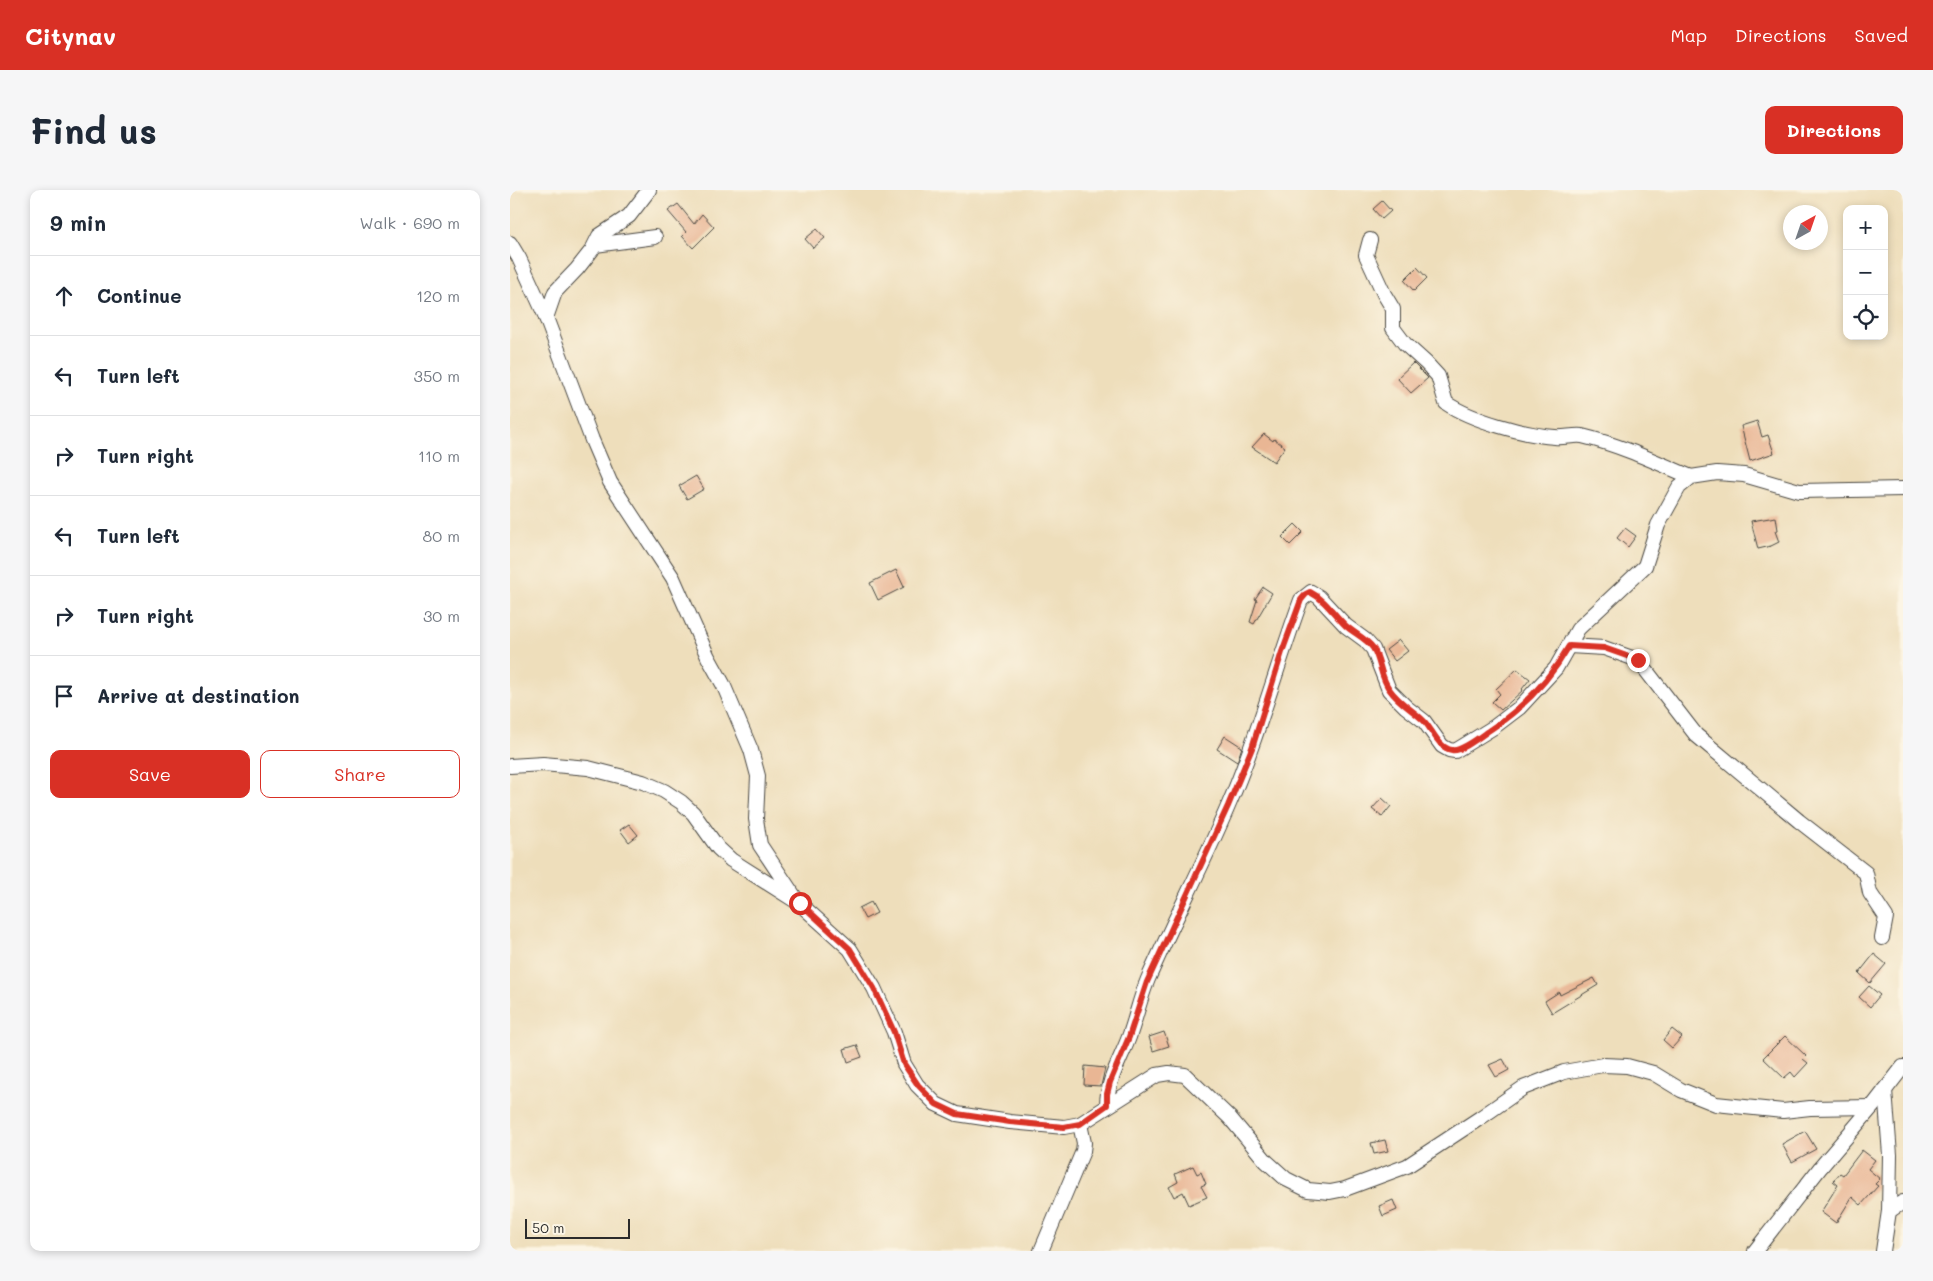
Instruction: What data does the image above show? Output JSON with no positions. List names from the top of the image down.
{
  "scale_bar": "50 m",
  "north": "top right",
  "page": {
    "header": "Citynav",
    "nav": ["Map", "Directions", "Saved"],
    "buttons": [
      "Directions",
      ["Save", "Share"]
    ],
    "title": "Find us",
    "heading": ["9 min", "Walk · 690 m"],
    "map_buttons": ["+", "−"],
    "list": [
      ["Continue", "120 m"],
      ["Turn left", "350 m"],
      ["Turn right", "110 m"],
      ["Turn left", "80 m"],
      ["Turn right", "30 m"],
      "Arrive at destination"
    ],
    "scale": "50 m"
  }
}
